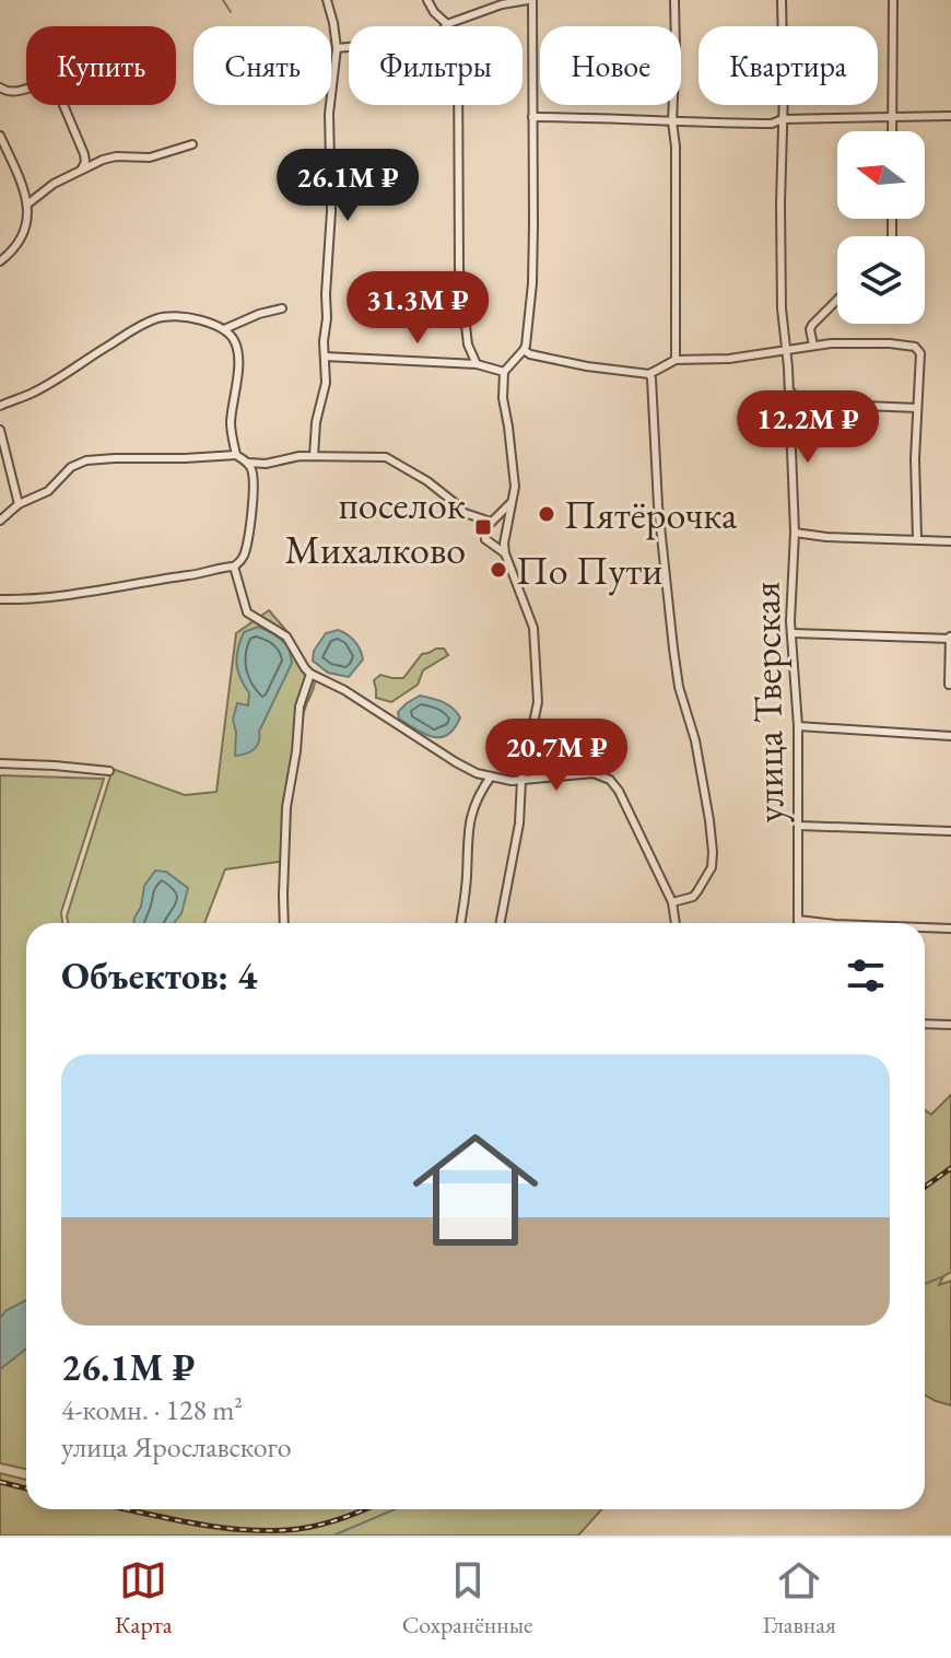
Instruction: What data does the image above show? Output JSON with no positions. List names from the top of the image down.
{
  "streets": {
    "street": ["улица Тверская"]
  },
  "places": {
    "other": ["Пятёрочка", "По Пути"],
    "transit": ["поселок Михалково"]
  },
  "north": "left",
  "page": {
    "chip": [
      "Купить",
      "Снять",
      "Фильтры",
      "Новое",
      "Квартира"
    ],
    "price": [
      "26.1M ₽",
      "31.3M ₽",
      "12.2M ₽",
      "20.7M ₽"
    ],
    "heading": "Объектов: 4",
    "list": [
      {
        "name": "26.1M ₽",
        "note": "4-комн. · 128 m² · улица Ярославского"
      }
    ],
    "tabs": ["Карта", "Сохранённые", "Главная"]
  }
}
